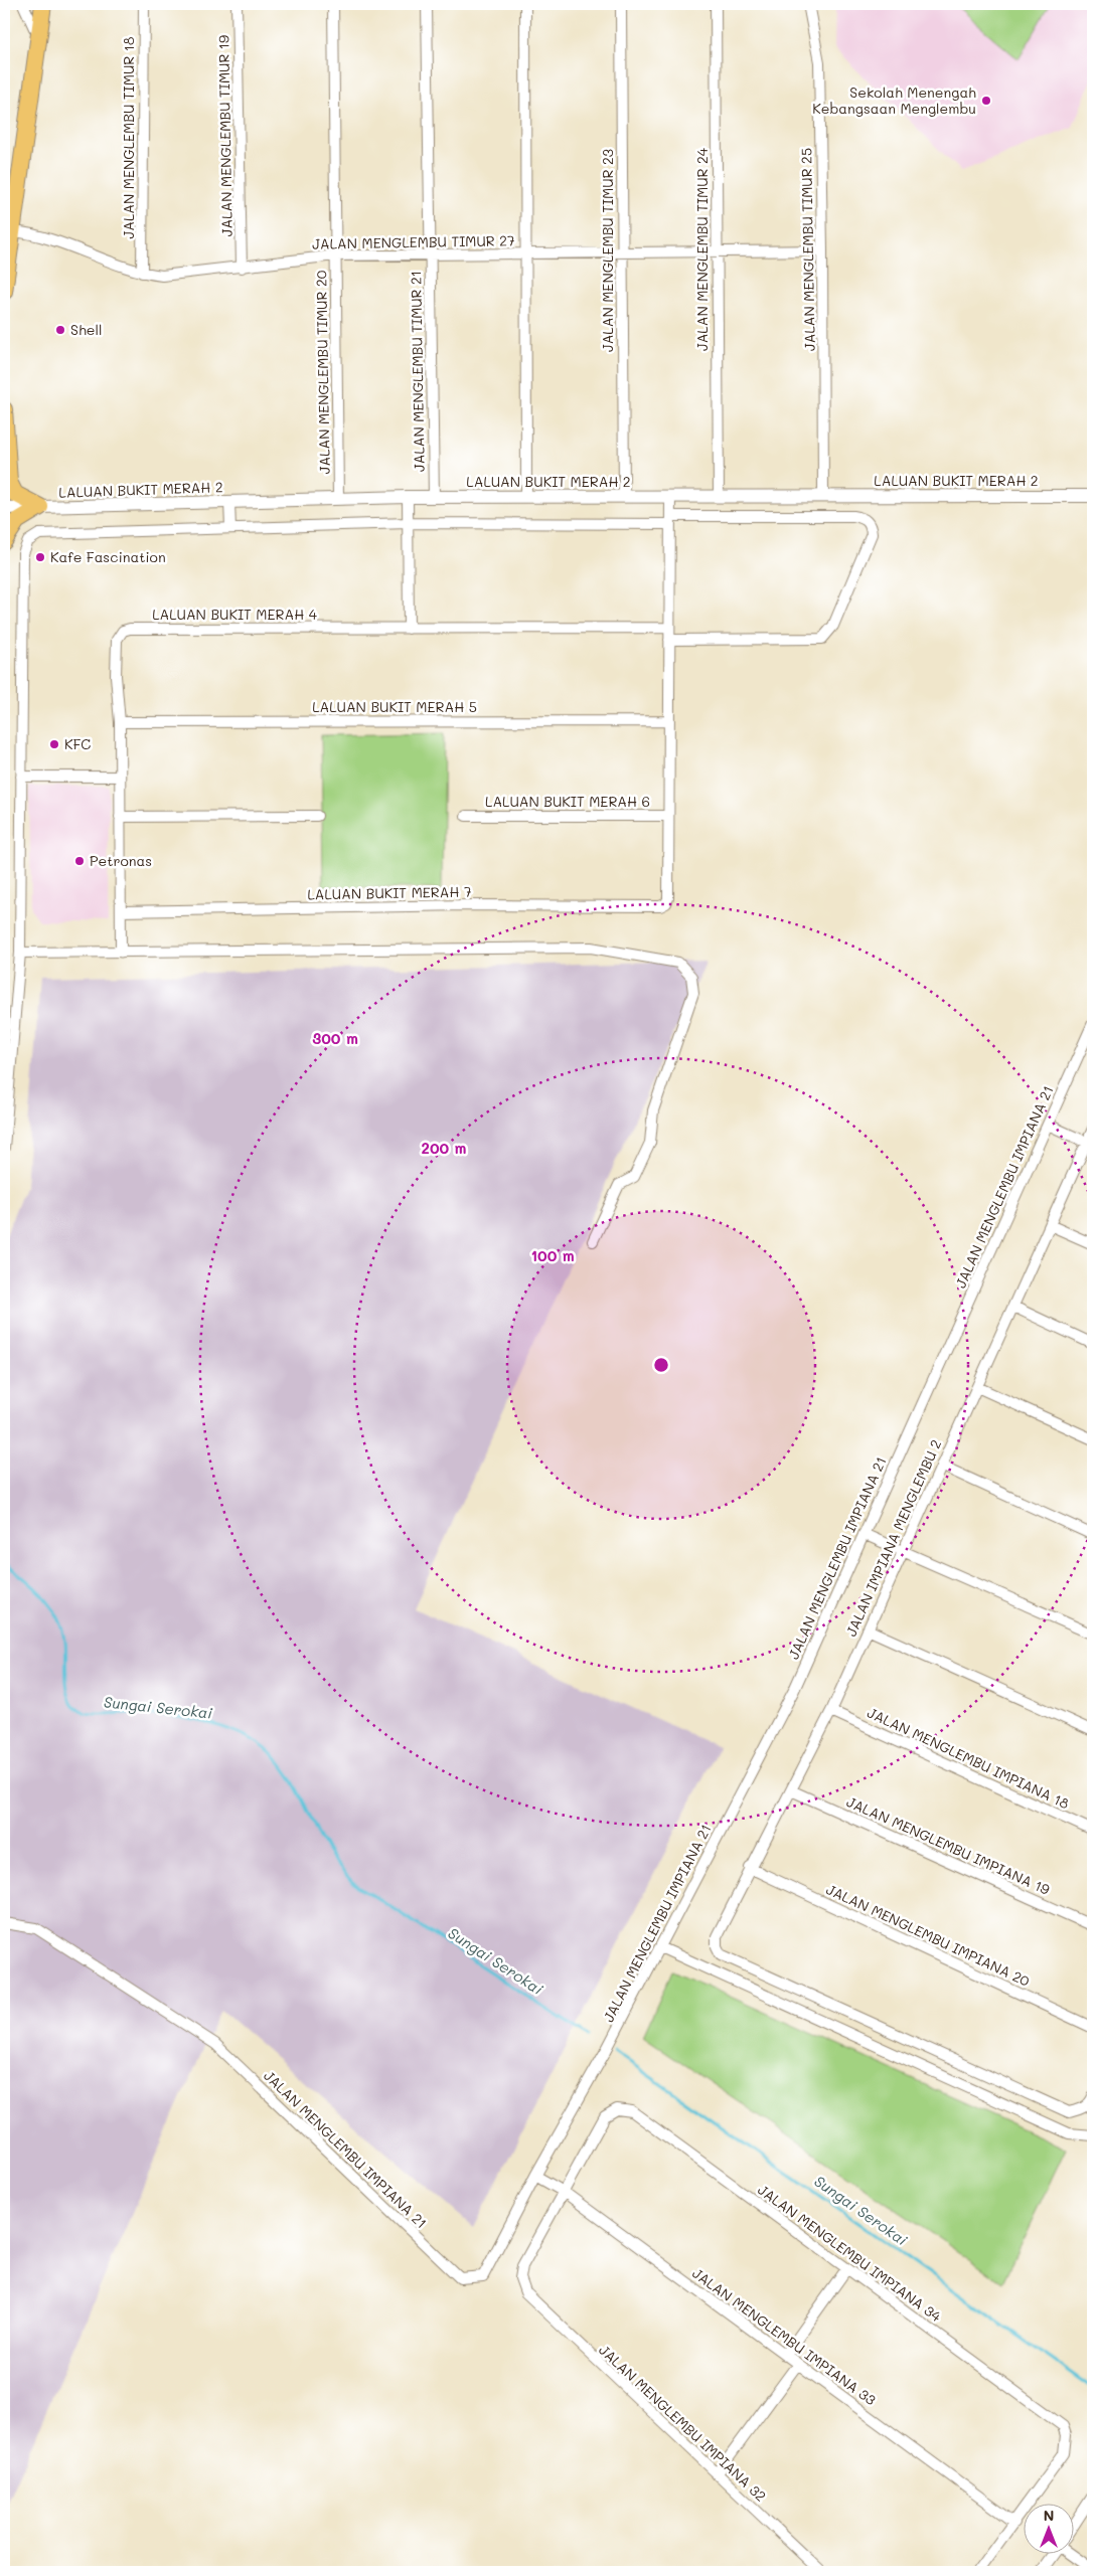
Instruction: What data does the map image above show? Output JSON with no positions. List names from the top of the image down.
{
  "streets": {
    "street": [
      "JALAN MENGLEMBU TIMUR 19",
      "JALAN MENGLEMBU TIMUR 18",
      "JALAN MENGLEMBU TIMUR 27",
      "JALAN MENGLEMBU TIMUR 24",
      "JALAN MENGLEMBU TIMUR 25",
      "JALAN MENGLEMBU TIMUR 23",
      "JALAN MENGLEMBU TIMUR 21",
      "JALAN MENGLEMBU TIMUR 20",
      "LALUAN BUKIT MERAH 2",
      "LALUAN BUKIT MERAH 4",
      "LALUAN BUKIT MERAH 5",
      "LALUAN BUKIT MERAH 6",
      "LALUAN BUKIT MERAH 7",
      "JALAN MENGLEMBU IMPIANA 21",
      "JALAN IMPIANA MENGLEMBU 2",
      "JALAN MENGLEMBU IMPIANA 18",
      "JALAN MENGLEMBU IMPIANA 19",
      "JALAN MENGLEMBU IMPIANA 20",
      "JALAN MENGLEMBU IMPIANA 34",
      "JALAN MENGLEMBU IMPIANA 33",
      "JALAN MENGLEMBU IMPIANA 32"
    ]
  },
  "crossings": [
    ["JALAN MENGLEMBU TIMUR 19", "JALAN MENGLEMBU TIMUR 27"],
    ["JALAN MENGLEMBU TIMUR 18", "JALAN MENGLEMBU TIMUR 27"],
    ["JALAN MENGLEMBU TIMUR 27", "JALAN MENGLEMBU TIMUR 24"],
    ["JALAN MENGLEMBU TIMUR 27", "JALAN MENGLEMBU TIMUR 25"],
    ["JALAN MENGLEMBU TIMUR 27", "JALAN MENGLEMBU TIMUR 23"],
    ["JALAN MENGLEMBU TIMUR 27", "JALAN MENGLEMBU TIMUR 21"],
    ["JALAN MENGLEMBU TIMUR 27", "JALAN MENGLEMBU TIMUR 20"],
    ["JALAN MENGLEMBU TIMUR 24", "LALUAN BUKIT MERAH 2"],
    ["JALAN MENGLEMBU TIMUR 25", "LALUAN BUKIT MERAH 2"],
    ["JALAN MENGLEMBU TIMUR 23", "LALUAN BUKIT MERAH 2"],
    ["JALAN MENGLEMBU TIMUR 21", "LALUAN BUKIT MERAH 2"],
    ["JALAN MENGLEMBU TIMUR 20", "LALUAN BUKIT MERAH 2"],
    ["LALUAN BUKIT MERAH 4", "LALUAN BUKIT MERAH 5"],
    ["LALUAN BUKIT MERAH 4", "LALUAN BUKIT MERAH 7"],
    ["LALUAN BUKIT MERAH 6", "LALUAN BUKIT MERAH 7"],
    ["JALAN MENGLEMBU IMPIANA 21", "JALAN MENGLEMBU IMPIANA 33"],
    ["JALAN IMPIANA MENGLEMBU 2", "JALAN MENGLEMBU IMPIANA 18"],
    ["JALAN IMPIANA MENGLEMBU 2", "JALAN MENGLEMBU IMPIANA 19"],
    ["JALAN IMPIANA MENGLEMBU 2", "JALAN MENGLEMBU IMPIANA 20"],
    ["JALAN MENGLEMBU IMPIANA 34", "JALAN MENGLEMBU IMPIANA 33"],
    ["JALAN MENGLEMBU IMPIANA 34", "JALAN MENGLEMBU IMPIANA 32"],
    ["JALAN MENGLEMBU IMPIANA 33", "JALAN MENGLEMBU IMPIANA 32"]
  ],
  "water": ["Sungai Serokai"],
  "places": [
    "Sekolah Menengah Kebangsaan Menglembu",
    "Shell",
    "Kafe Fascination",
    "KFC",
    "Petronas"
  ],
  "north": "top",
  "rings": ["300 m", "200 m", "100 m"]
}
